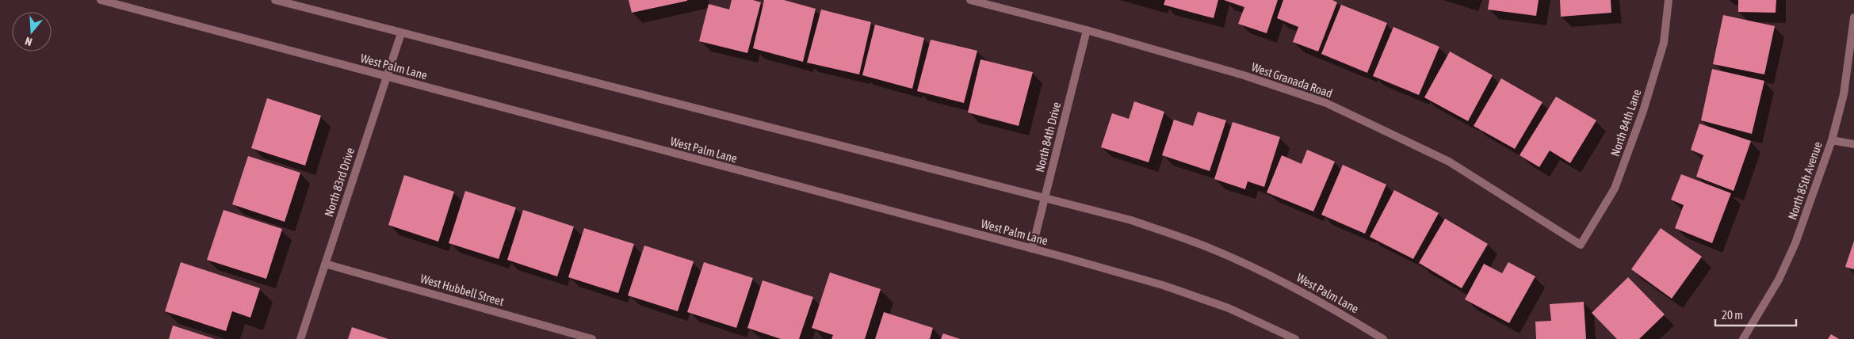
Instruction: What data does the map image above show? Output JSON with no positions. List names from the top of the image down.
{
  "streets": {
    "street": [
      "West Palm Lane",
      "West Granada Road",
      "North 84th Lane",
      "North 84th Drive",
      "North 85th Avenue",
      "North 83rd Drive",
      "West Hubbell Street"
    ]
  },
  "crossings": [
    ["West Palm Lane", "North 84th Drive"],
    ["West Palm Lane", "North 83rd Drive"],
    ["West Granada Road", "North 84th Lane"],
    ["West Granada Road", "North 84th Drive"],
    ["North 83rd Drive", "West Hubbell Street"]
  ],
  "scale_bar": "20 m",
  "north": "bottom"
}
